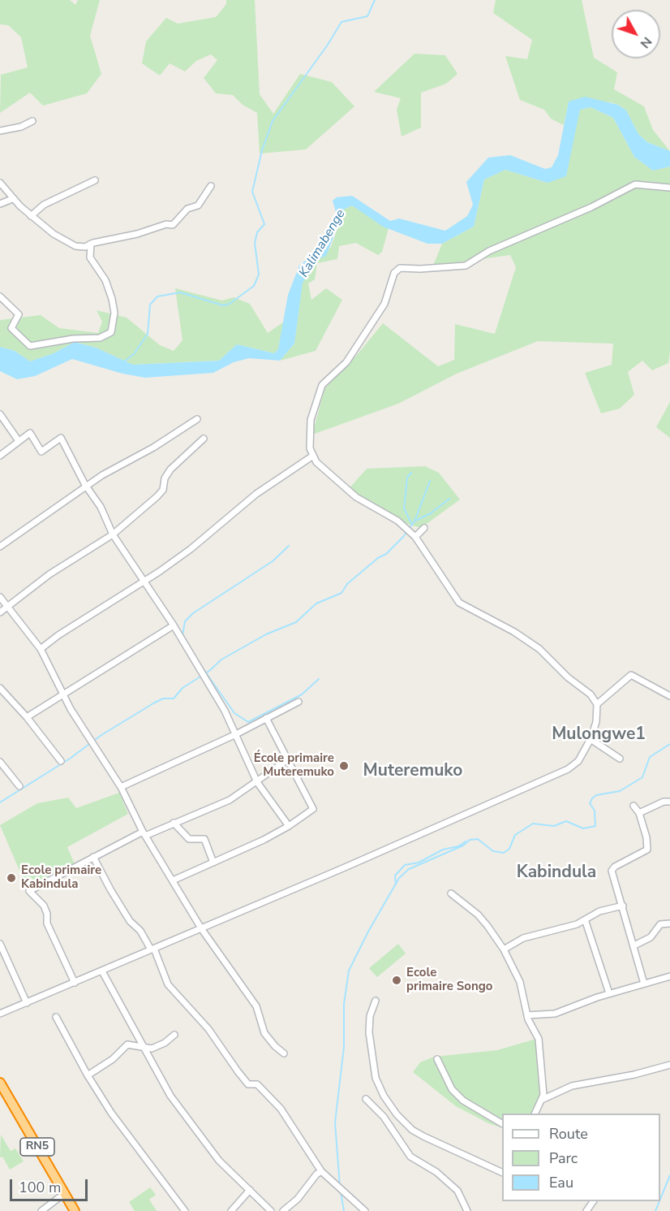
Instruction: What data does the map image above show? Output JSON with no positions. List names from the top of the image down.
{
  "streets": {
    "highway": ["RN5"]
  },
  "districts": ["Mulongwe1", "Muteremuko", "Kabindula"],
  "water": ["Kalimabenge"],
  "places": ["École primaire Muteremuko", "Ecole primaire Kabindula", "Ecole primaire Songo"],
  "legend": ["Route", "Parc", "Eau"],
  "scale_bar": "100 m",
  "north": "bottom right"
}
